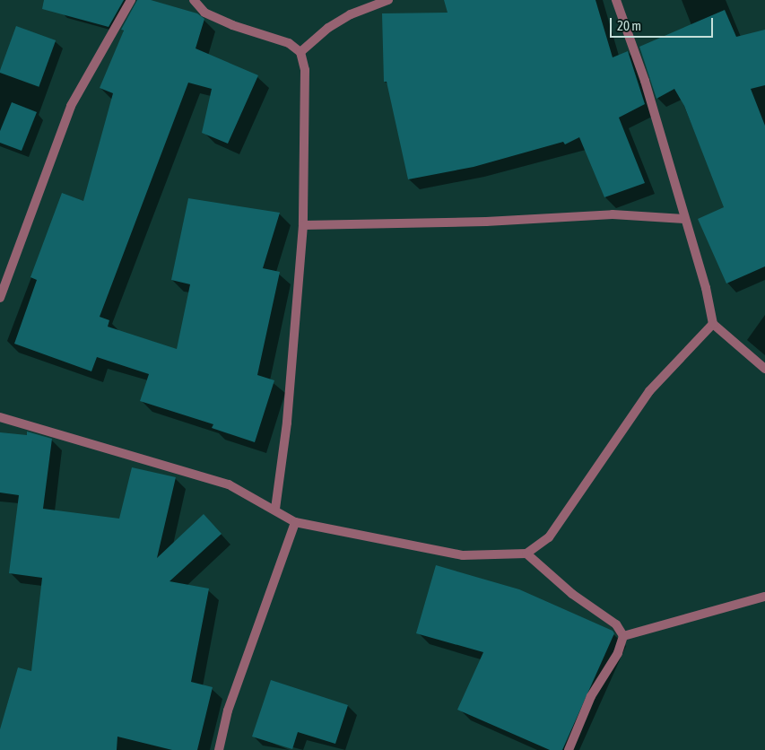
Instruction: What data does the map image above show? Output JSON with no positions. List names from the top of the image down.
{
  "scale_bar": "20 m"
}
